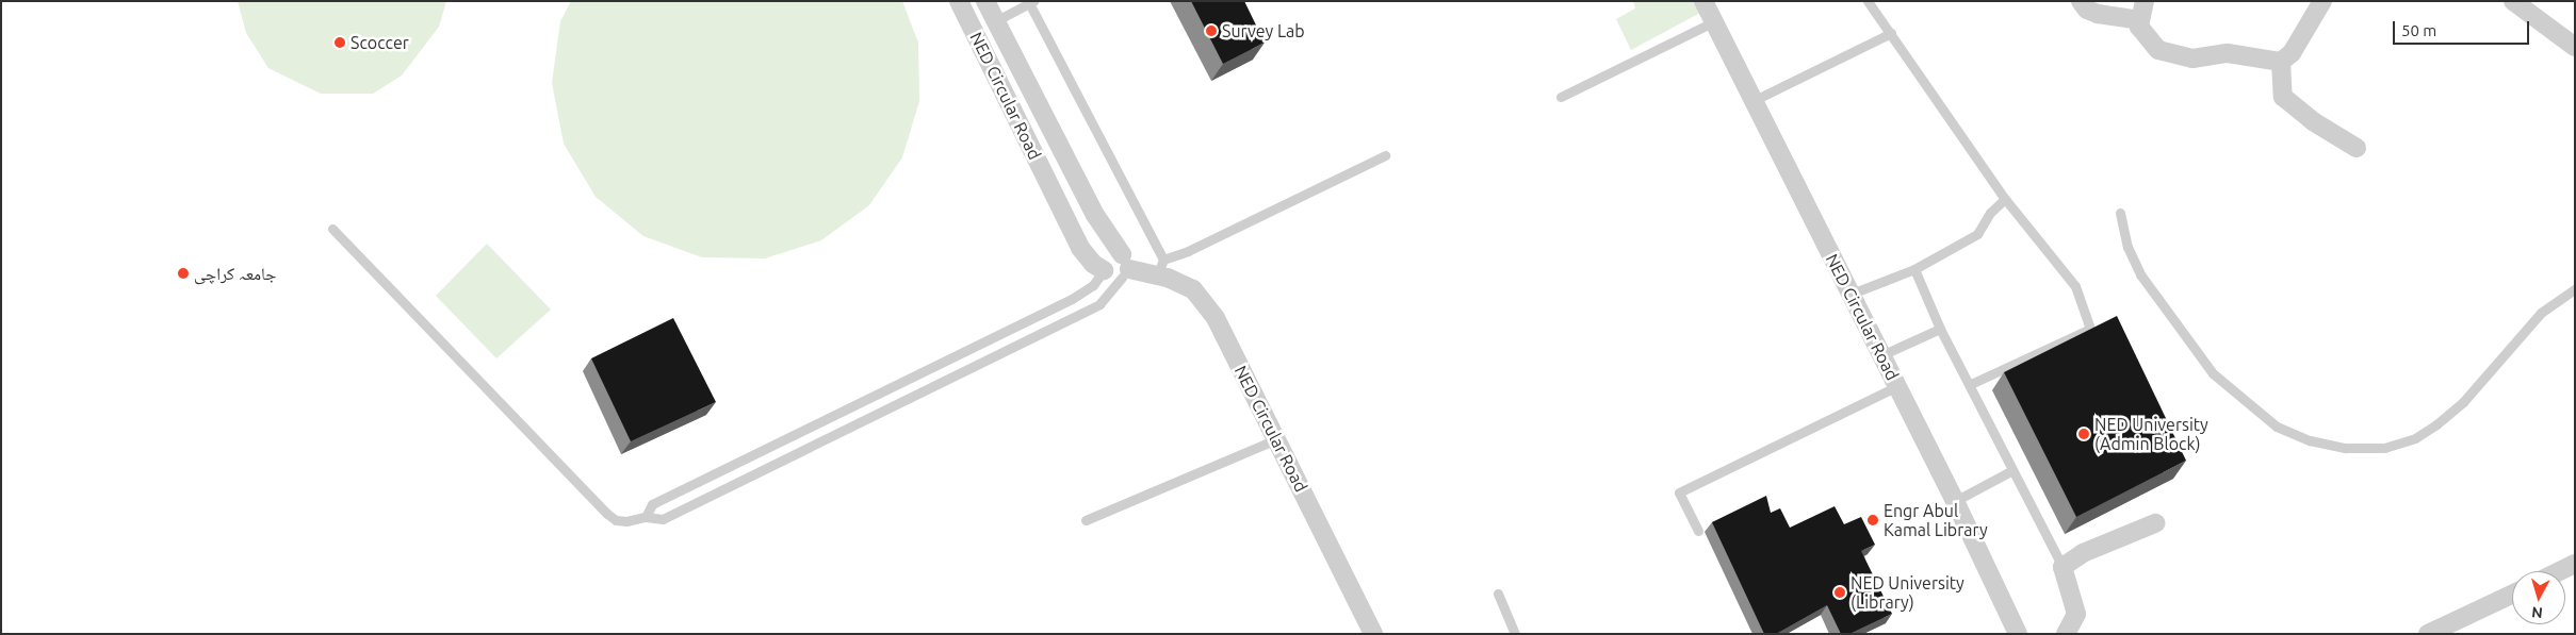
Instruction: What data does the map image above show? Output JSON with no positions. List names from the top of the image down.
{
  "streets": {
    "street": ["NED Circular Road"]
  },
  "places": [
    "Survey Lab",
    "Scoccer",
    "جامعہ کراچی",
    "NED University (Admin Block)",
    "Engr Abul Kamal Library",
    "NED University (Library)"
  ],
  "scale_bar": "50 m",
  "north": "bottom"
}
